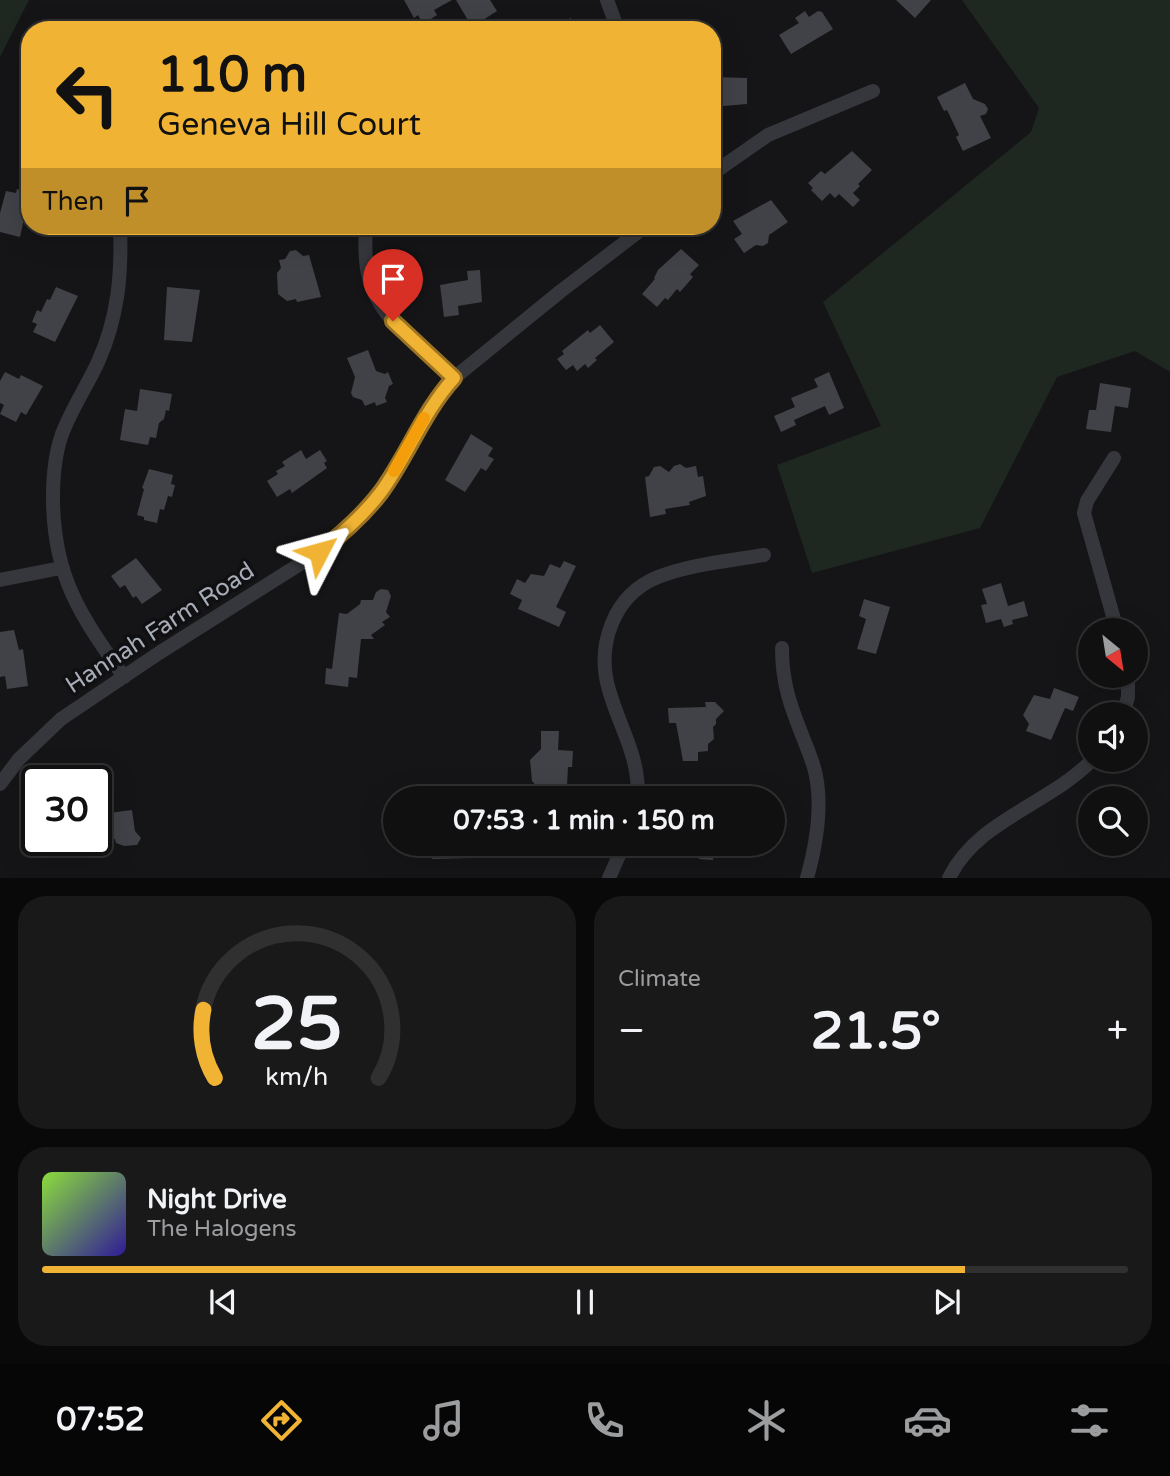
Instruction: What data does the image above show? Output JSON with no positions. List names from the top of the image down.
{
  "streets": {
    "street": ["Hannah Farm Road"]
  },
  "north": "bottom right",
  "page": {
    "turn": ["110 m", "Geneva Hill Court"],
    "then": "Then",
    "limit": "30",
    "trip": "07:53 · 1 min · 150 m",
    "tile": "Climate",
    "heat": ["−", "21.5°", "+"],
    "song": ["Night Drive", "The Halogens"],
    "tabs": "07:52",
    "gauge": ["25", "km/h"]
  }
}
